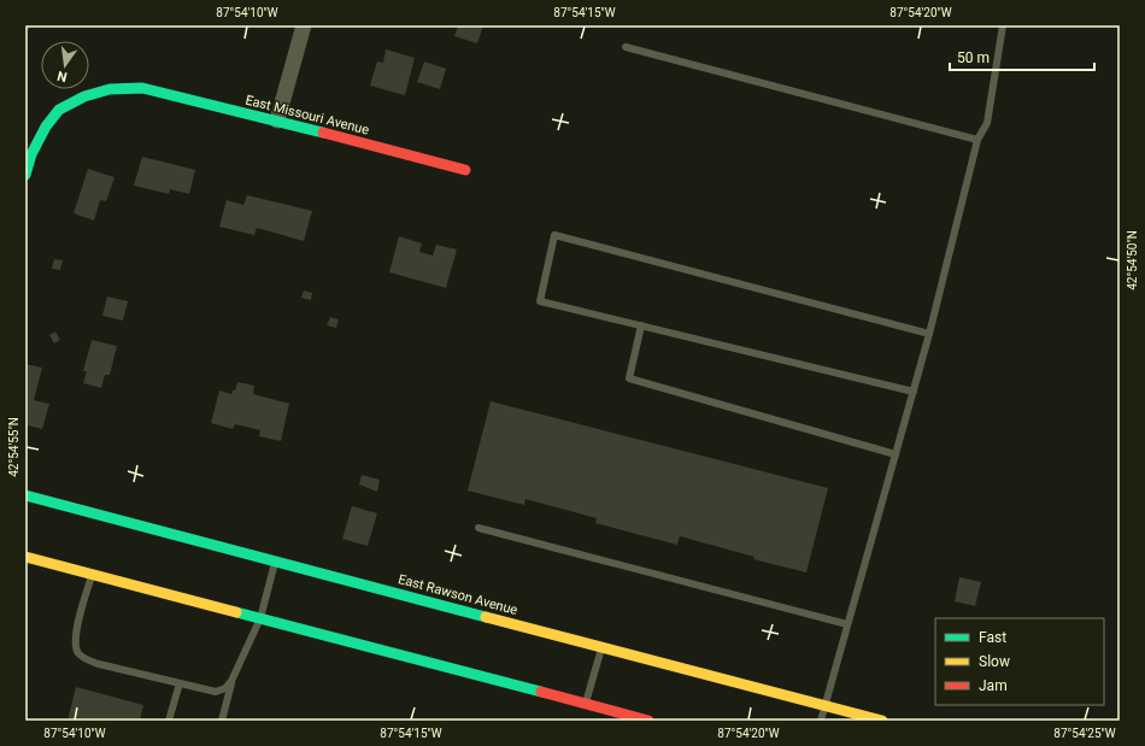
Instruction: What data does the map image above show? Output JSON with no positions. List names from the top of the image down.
{
  "streets": {
    "main road": ["East Missouri Avenue", "East Rawson Avenue"]
  },
  "legend": ["Fast", "Slow", "Jam"],
  "scale_bar": "50 m",
  "north": "bottom",
  "coordinates": [
    "87°54'10\"W",
    "87°54'15\"W",
    "87°54'20\"W",
    "42°54'50\"N",
    "42°54'55\"N",
    "87°54'25\"W"
  ]
}
